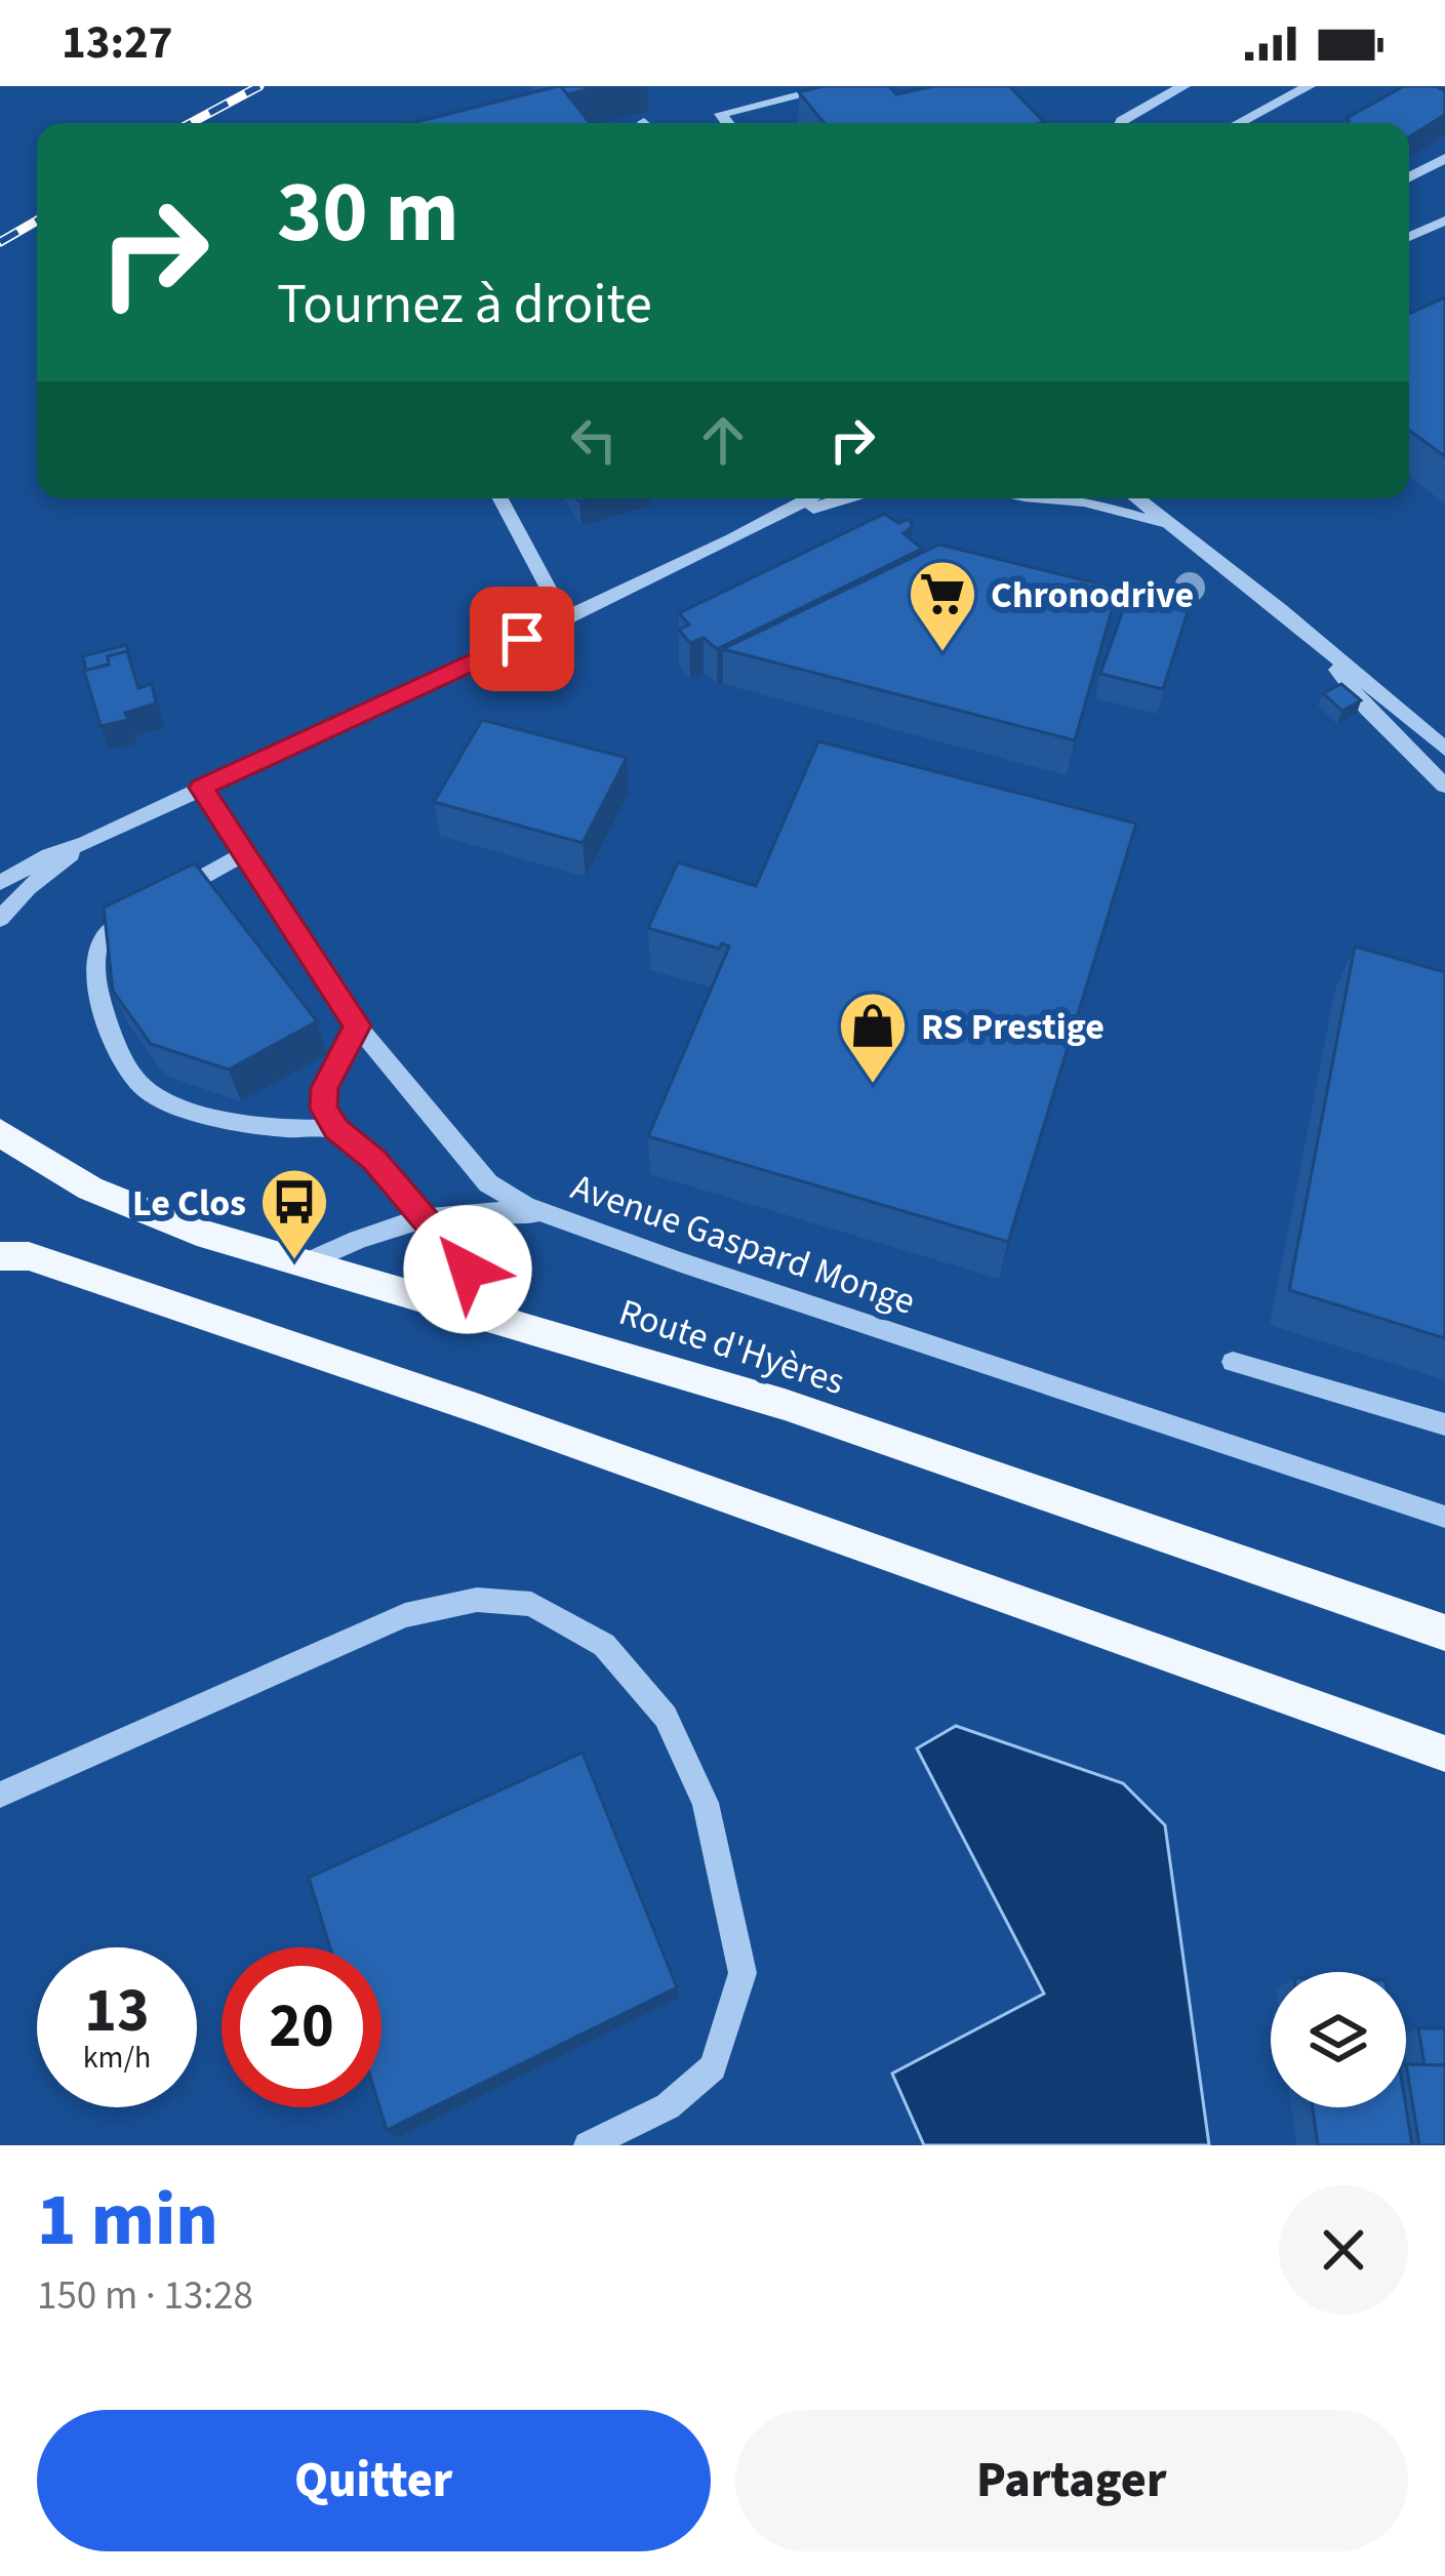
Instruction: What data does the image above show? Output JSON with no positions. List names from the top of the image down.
{
  "streets": {
    "main road": ["Route d'Hyères"],
    "street": ["Avenue Gaspard Monge"]
  },
  "places": {
    "supermarket": ["Chronodrive"],
    "shop": ["RS Prestige"],
    "bus stop": ["Le Clos"]
  },
  "page": {
    "status": "13:27",
    "turn": ["30 m", "Tournez à droite"],
    "speed": "13 km/h",
    "limit": "20",
    "heading": ["1 min", "150 m · 13:28"],
    "buttons": ["Quitter", "Partager"]
  }
}
